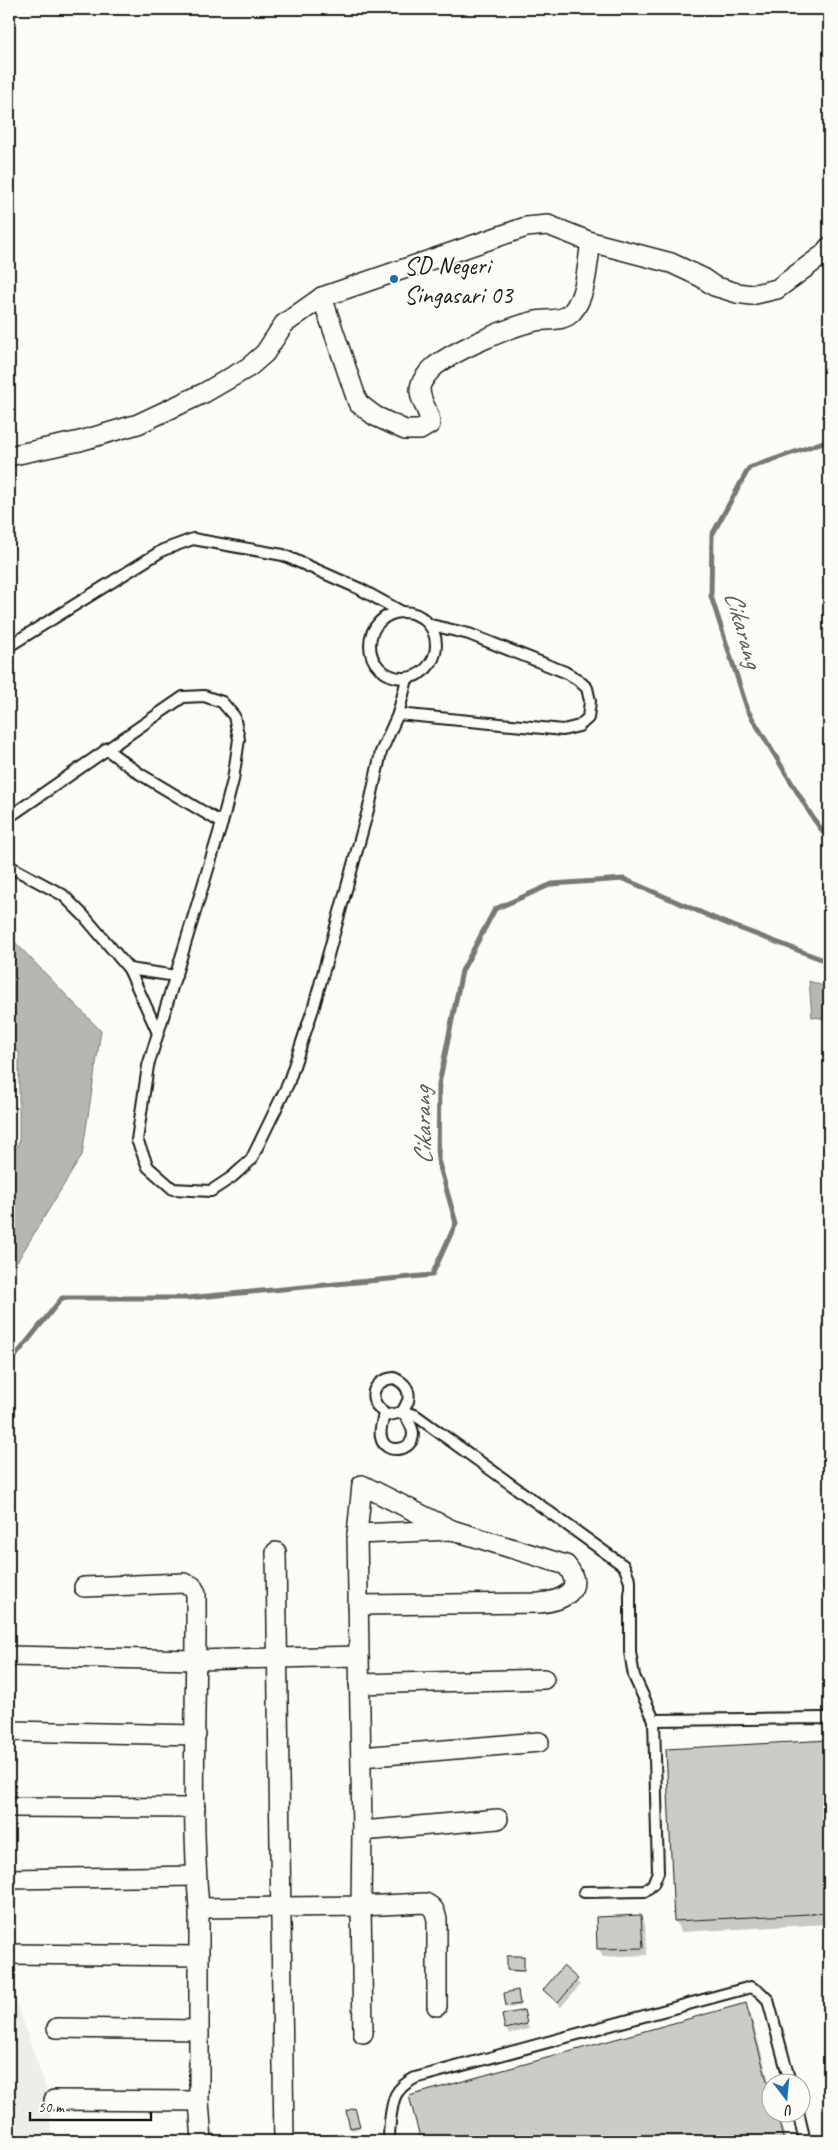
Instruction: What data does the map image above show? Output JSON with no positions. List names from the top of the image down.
{
  "water": ["Cikarang"],
  "places": ["SD Negeri Singasari 03"],
  "scale_bar": "50 m",
  "north": "bottom"
}
